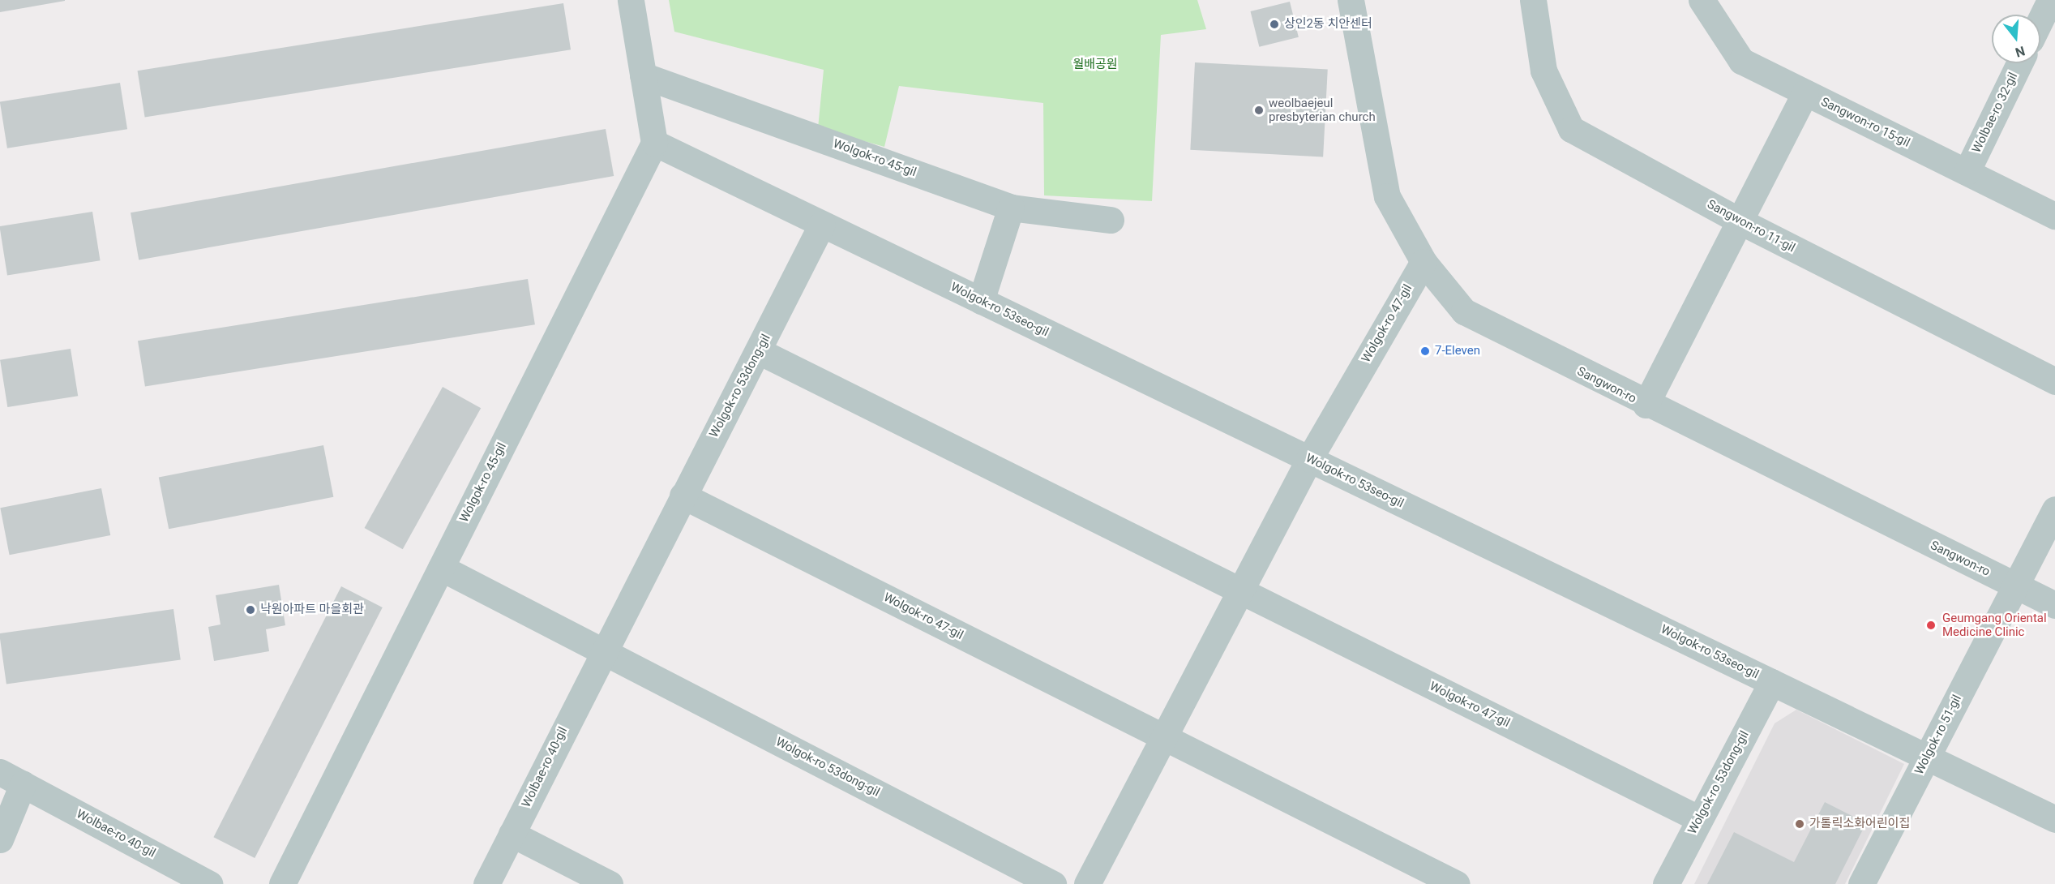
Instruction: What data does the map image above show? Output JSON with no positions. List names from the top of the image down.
{
  "streets": {
    "street": [
      "Wolbae-ro 32-gil",
      "Sangwon-ro 15-gil",
      "Wolgok-ro 45-gil",
      "Sangwon-ro 11-gil",
      "Wolgok-ro 53seo-gil",
      "Wolgok-ro 47-gil",
      "Sangwon-ro",
      "Wolgok-ro 53dong-gil",
      "Wolgok-ro 51-gil",
      "Wolbae-ro 40-gil"
    ]
  },
  "crossings": [
    ["Wolbae-ro 32-gil", "Sangwon-ro 15-gil"],
    ["Wolgok-ro 45-gil", "Wolgok-ro 53seo-gil"],
    ["Wolgok-ro 45-gil", "Wolgok-ro 53dong-gil"],
    ["Wolgok-ro 53seo-gil", "Wolgok-ro 47-gil"],
    ["Wolgok-ro 53seo-gil", "Wolgok-ro 53dong-gil"],
    ["Wolgok-ro 53seo-gil", "Wolgok-ro 51-gil"],
    ["Wolgok-ro 47-gil", "Sangwon-ro"],
    ["Wolgok-ro 47-gil", "Wolgok-ro 53dong-gil"],
    ["Sangwon-ro", "Wolgok-ro 51-gil"],
    ["Wolgok-ro 53dong-gil", "Wolbae-ro 40-gil"]
  ],
  "parks": ["월배공원"],
  "places": [
    "상인2동 치안센터",
    "weolbaejeul presbyterian church",
    "7-Eleven",
    "낙원아파트 마을회관",
    "Geumgang Oriental Medicine Clinic",
    "가톨릭소화어린이집"
  ],
  "north": "bottom"
}
